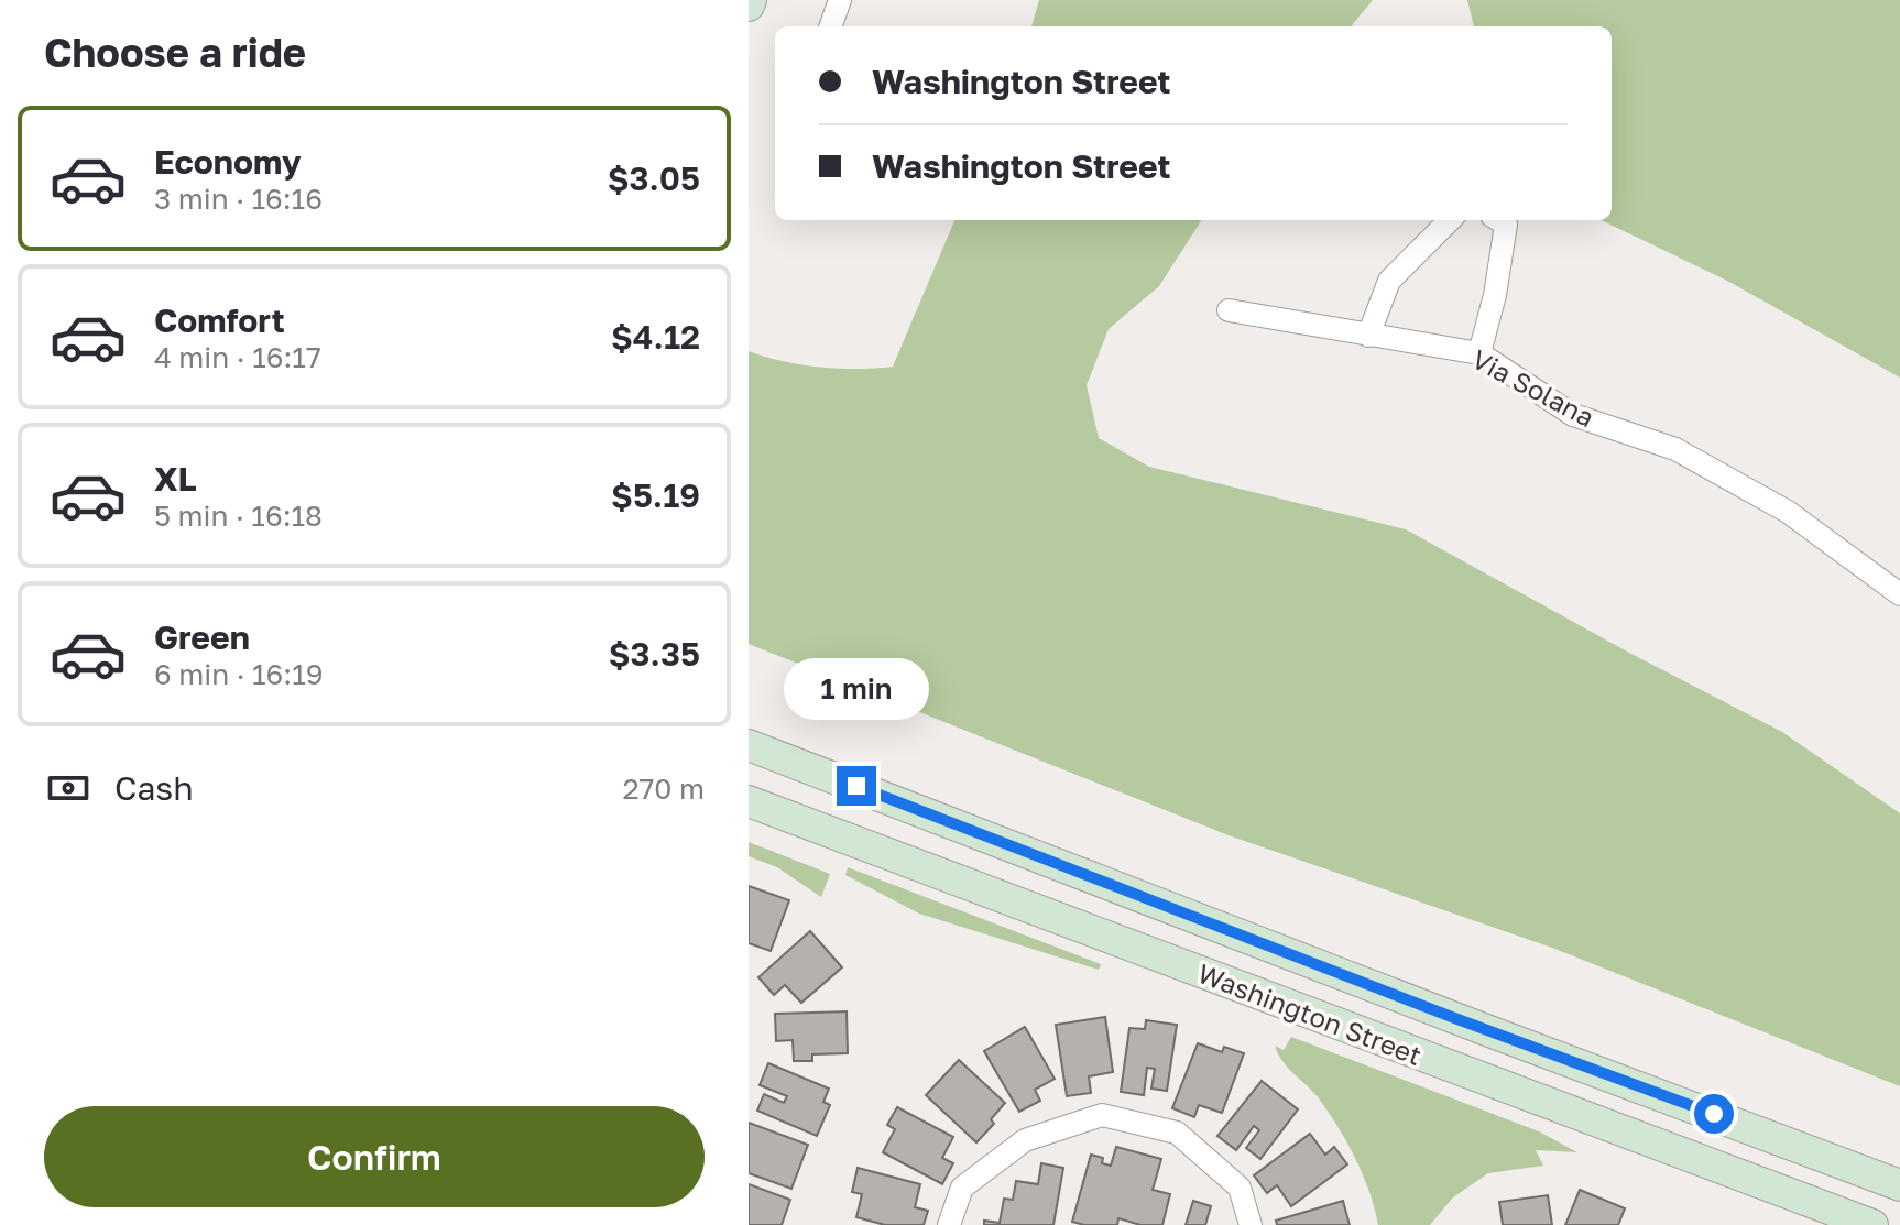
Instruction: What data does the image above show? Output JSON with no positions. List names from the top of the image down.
{
  "streets": {
    "main road": ["Washington Street"],
    "street": ["Via Solana"]
  },
  "page": {
    "heading": "Choose a ride",
    "banner": ["Washington Street", "Washington Street"],
    "list": [
      {
        "name": "Economy",
        "note": "3 min · 16:16",
        "value": "$3.05"
      },
      {
        "name": "Comfort",
        "note": "4 min · 16:17",
        "value": "$4.12"
      },
      {
        "name": "XL",
        "note": "5 min · 16:18",
        "value": "$5.19"
      },
      {
        "name": "Green",
        "note": "6 min · 16:19",
        "value": "$3.35"
      }
    ],
    "bubble": "1 min",
    "pay": ["Cash", "270 m"],
    "buttons": "Confirm"
  }
}
